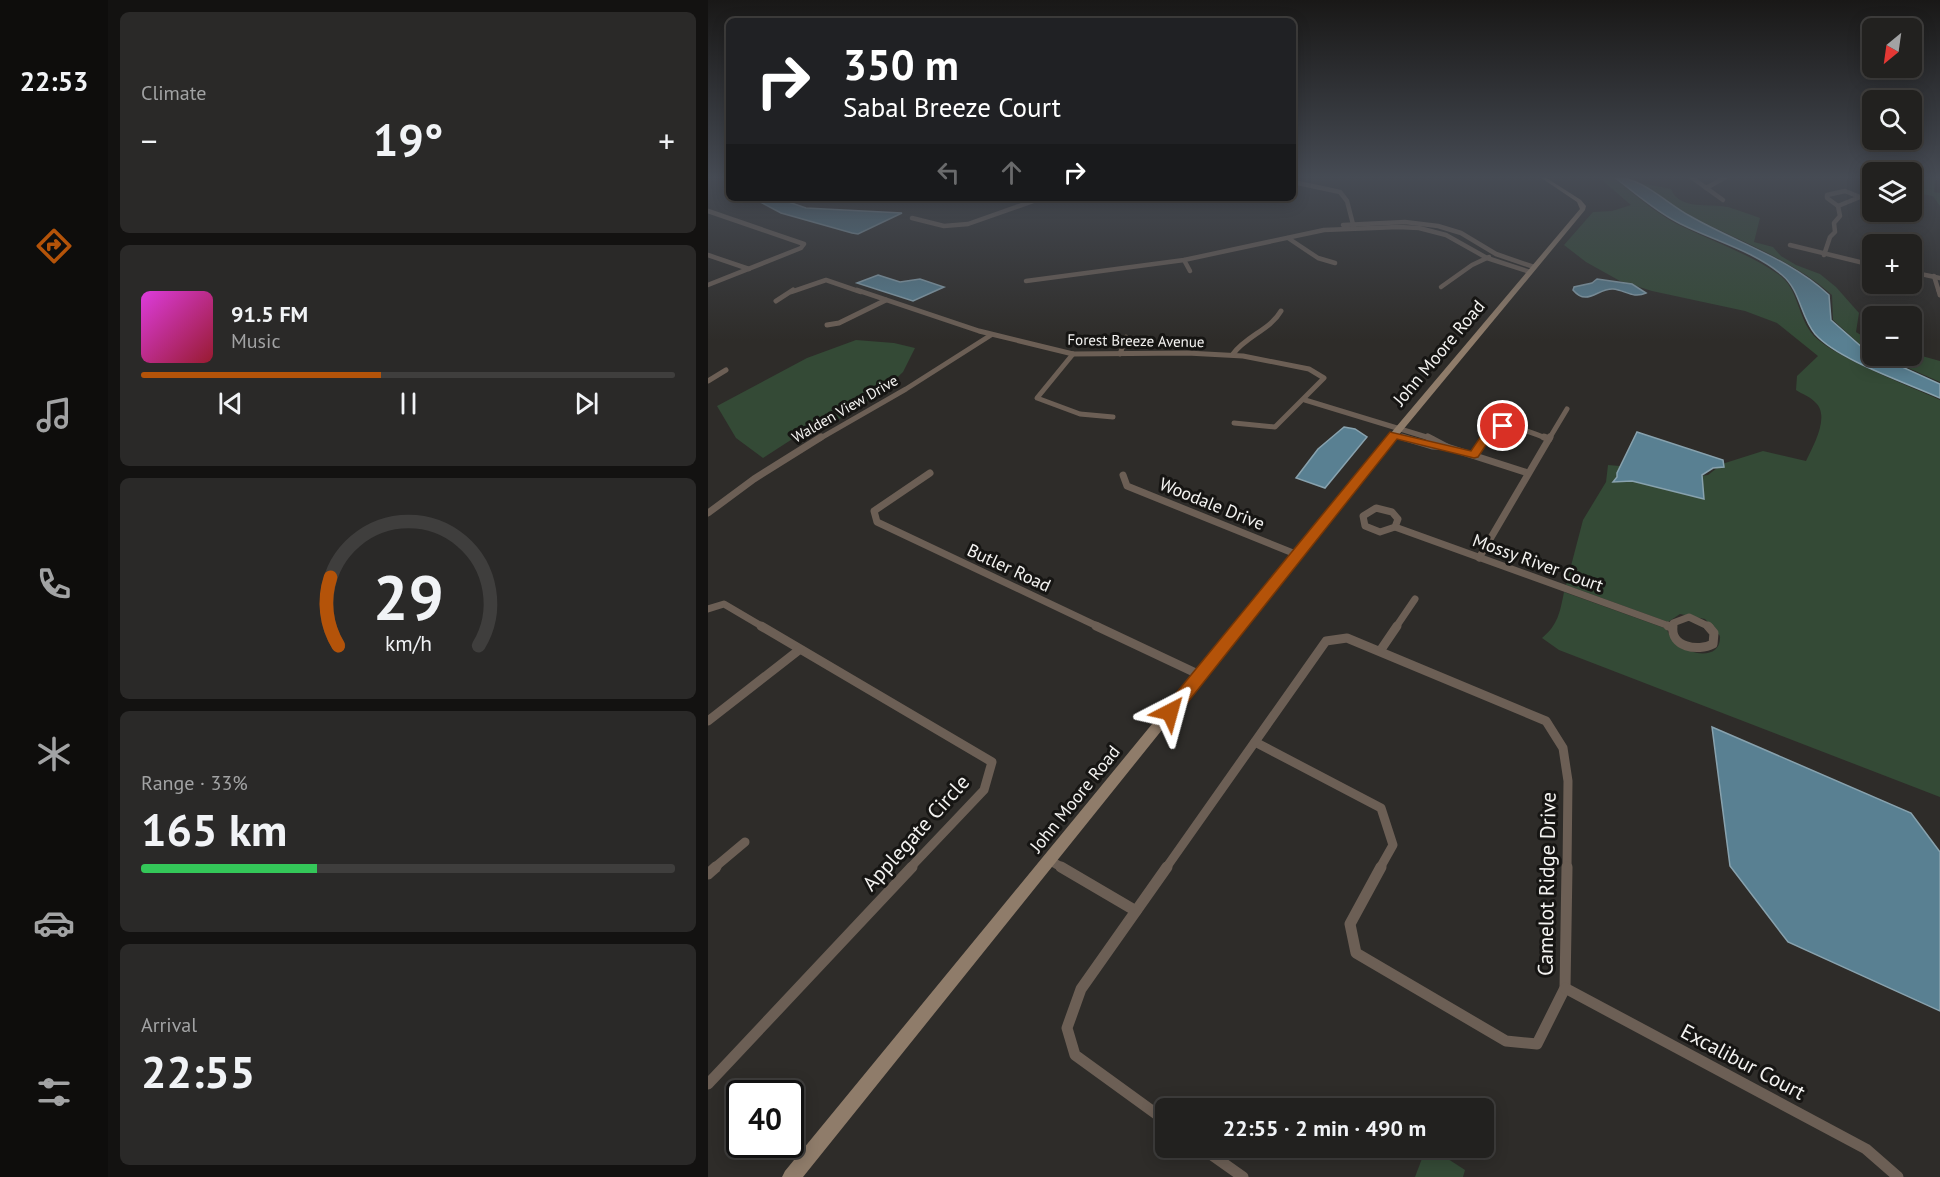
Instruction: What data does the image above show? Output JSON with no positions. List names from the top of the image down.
{
  "streets": {
    "street": [
      "Forest Breeze Avenue",
      "John Moore Road",
      "Walden View Drive",
      "Woodale Drive",
      "Mossy River Court",
      "Butler Road",
      "Applegate Circle",
      "Camelot Ridge Drive",
      "Excalibur Court"
    ]
  },
  "crossings": [
    ["Forest Breeze Avenue", "Walden View Drive"],
    ["John Moore Road", "Woodale Drive"],
    ["John Moore Road", "Butler Road"],
    ["Camelot Ridge Drive", "Excalibur Court"]
  ],
  "north": "bottom left",
  "page": {
    "tabs": "22:53",
    "tile": [
      "Climate",
      ["Range · 33%", "165 km"],
      ["Arrival", "22:55"]
    ],
    "map_buttons": ["+", "−"],
    "turn": ["350 m", "Sabal Breeze Court"],
    "heat": ["−", "19°", "+"],
    "song": ["91.5 FM", "Music"],
    "limit": "40",
    "trip": "22:55 · 2 min · 490 m",
    "gauge": ["29", "km/h"]
  }
}
